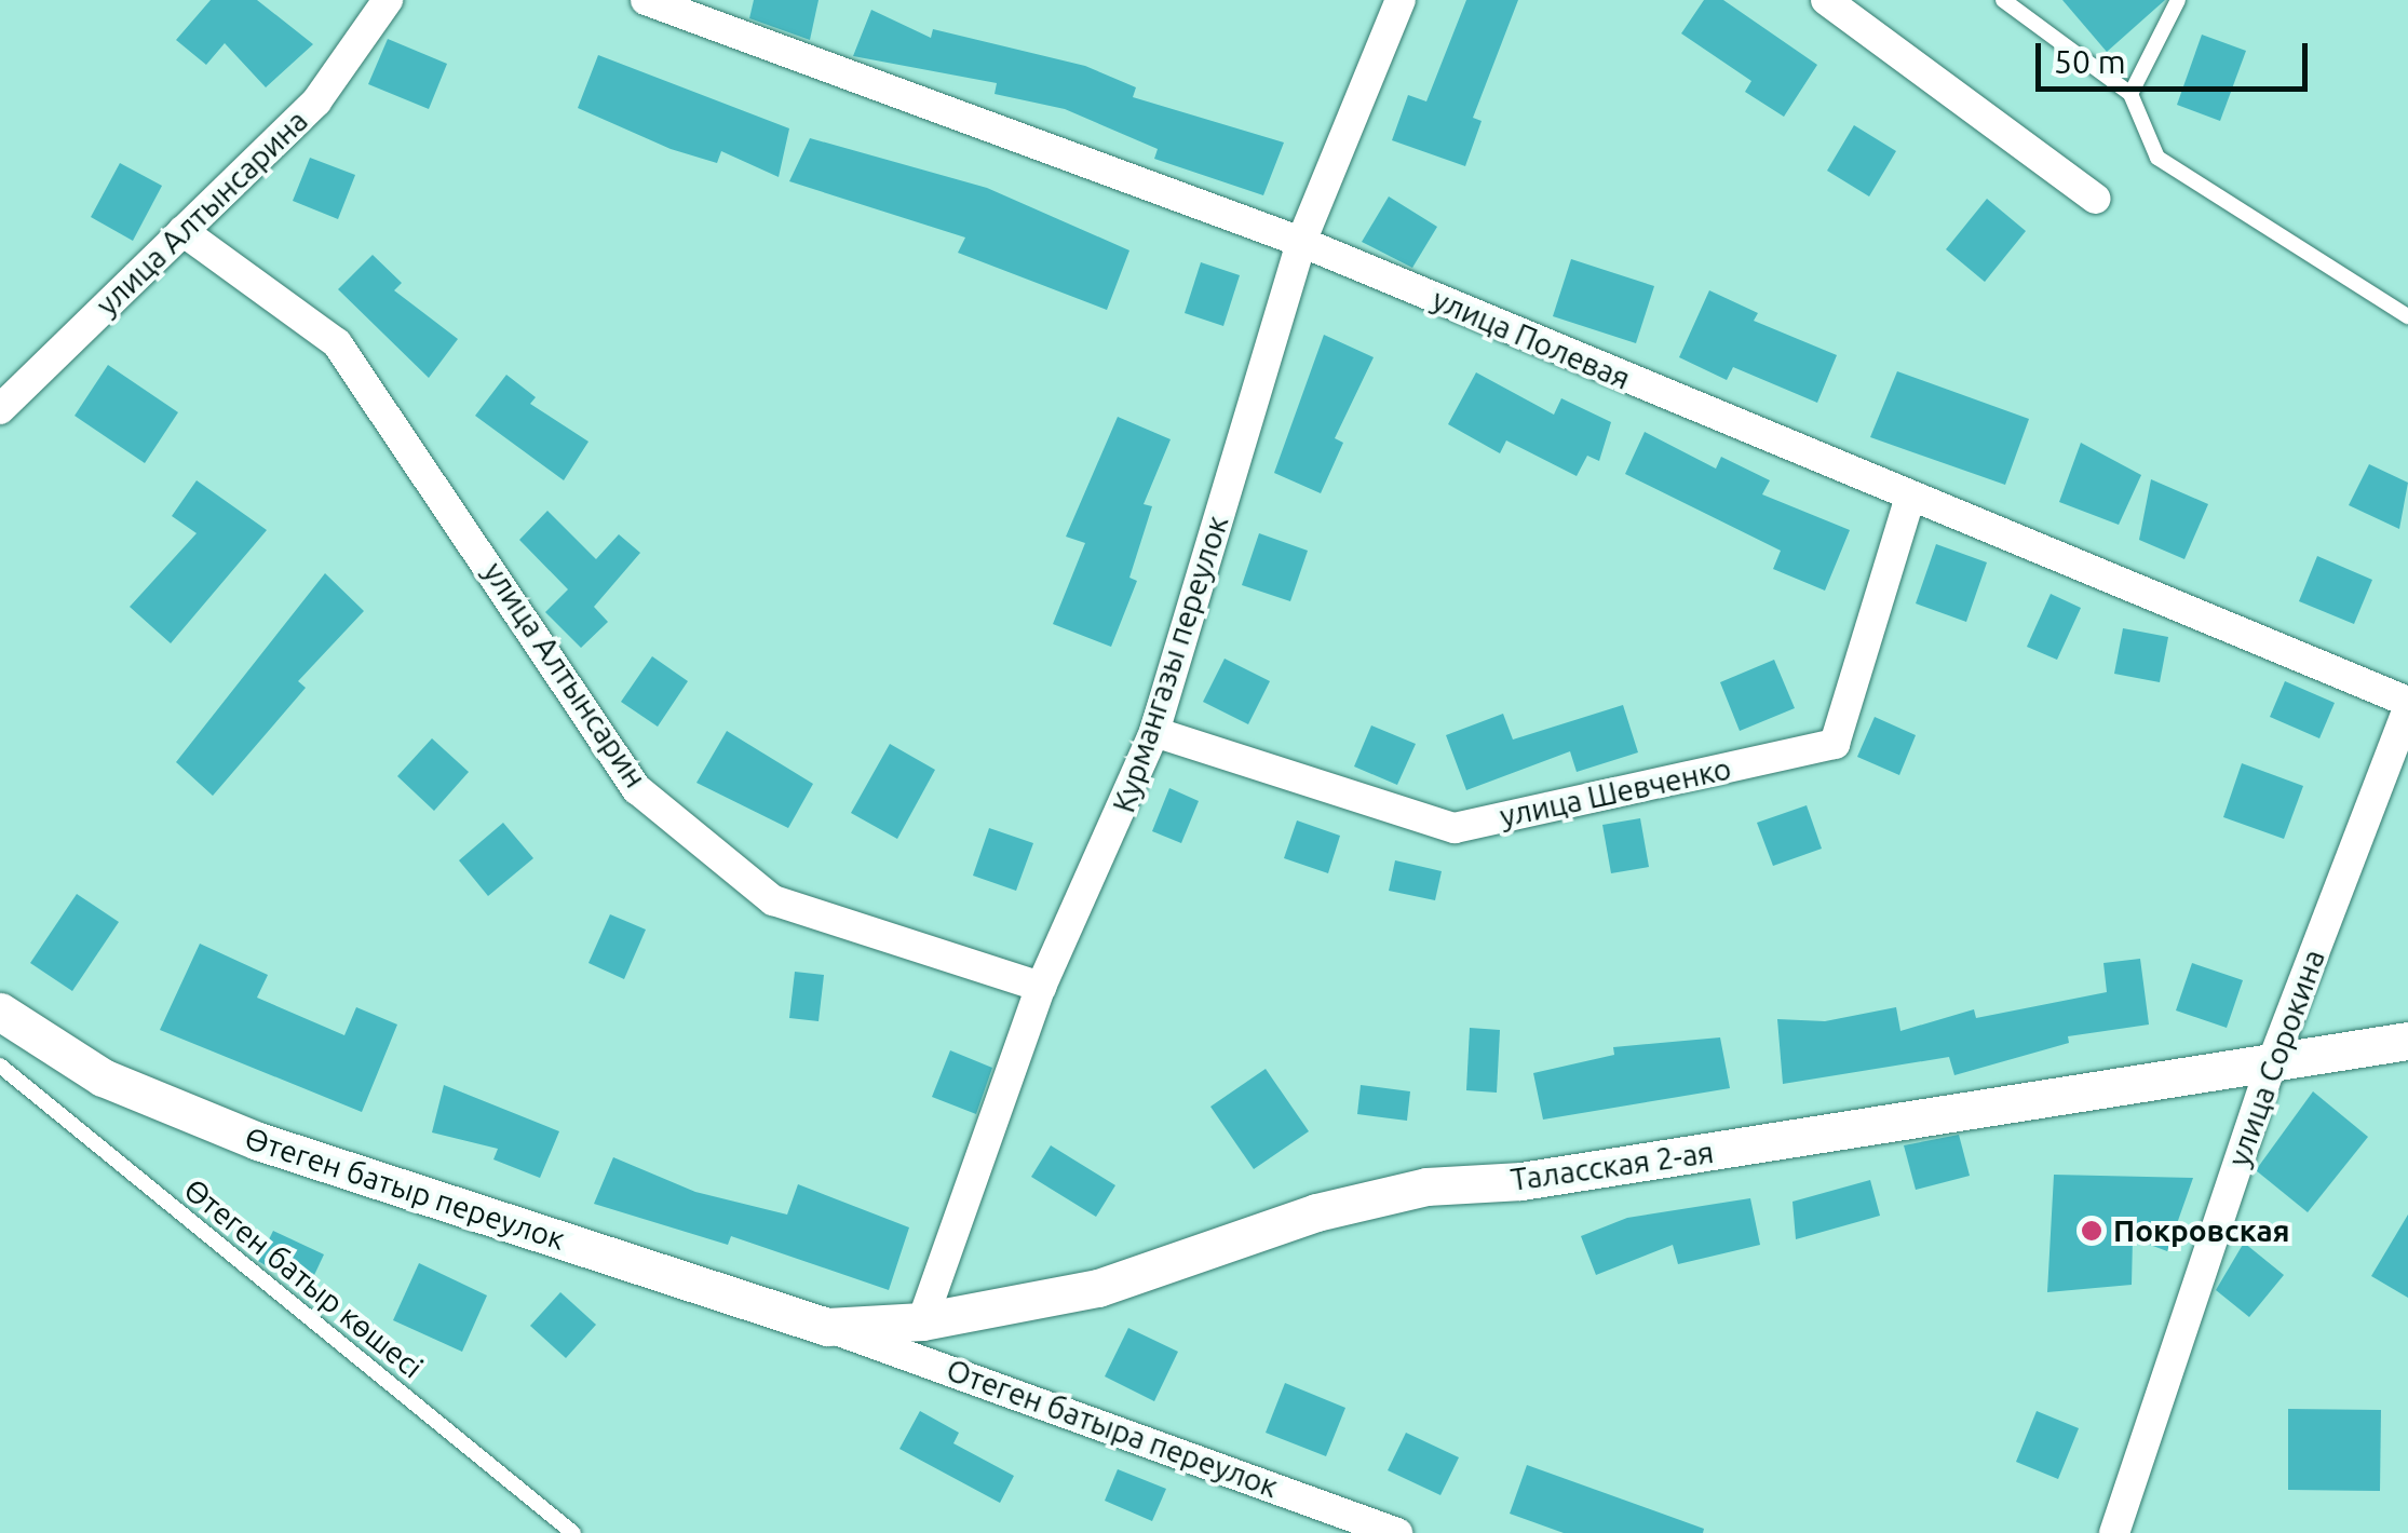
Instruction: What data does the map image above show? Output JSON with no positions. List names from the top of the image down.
{
  "streets": {
    "street": [
      "улица Алтынсарина",
      "улица Полевая",
      "Курмангазы переулок",
      "улица Алтынсарин",
      "улица Шевченко",
      "улица Сорокина",
      "Таласская 2-ая",
      "Өтеген батыр переулок",
      "Отеген батыра переулок"
    ],
    "lane": ["Өтеген батыр көшесі"]
  },
  "crossings": [
    ["улица Алтынсарина", "улица Алтынсарин"],
    ["улица Полевая", "Курмангазы переулок"],
    ["улица Полевая", "улица Шевченко"],
    ["улица Полевая", "улица Сорокина"],
    ["Курмангазы переулок", "улица Алтынсарин"],
    ["Курмангазы переулок", "улица Шевченко"],
    ["Курмангазы переулок", "Таласская 2-ая"],
    ["улица Сорокина", "Таласская 2-ая"],
    ["Таласская 2-ая", "Өтеген батыр переулок"],
    ["Таласская 2-ая", "Отеген батыра переулок"],
    ["Өтеген батыр переулок", "Отеген батыра переулок"]
  ],
  "places": ["Покровская"],
  "scale_bar": "50 m"
}
